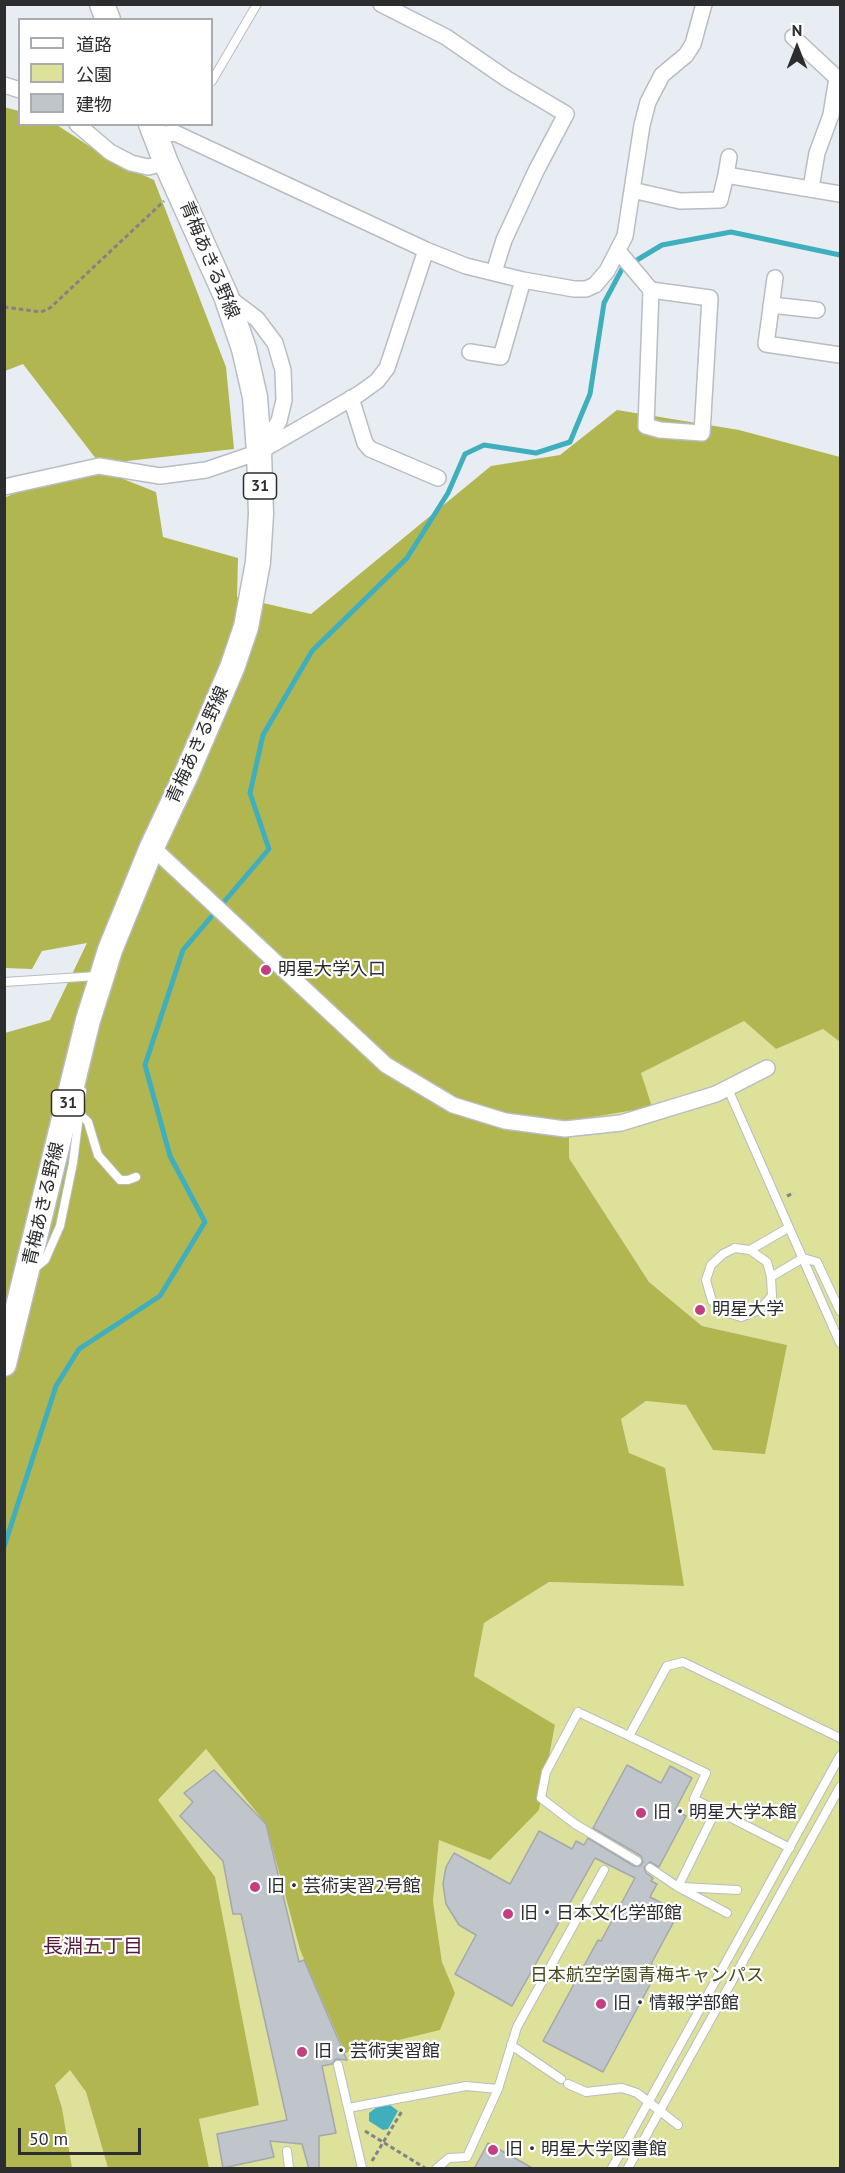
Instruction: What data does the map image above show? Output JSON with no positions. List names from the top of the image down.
{
  "streets": {
    "main road": ["青梅あきる野線", "31"]
  },
  "districts": ["長淵五丁目"],
  "parks": ["日本航空学園青梅キャンパス"],
  "places": [
    "明星大学入口",
    "明星大学",
    "旧・明星大学本館",
    "旧・芸術実習2号館",
    "旧・日本文化学部館",
    "旧・情報学部館",
    "旧・芸術実習館",
    "旧・明星大学図書館"
  ],
  "legend": ["道路", "公園", "建物"],
  "scale_bar": "50 m",
  "north": "top"
}
